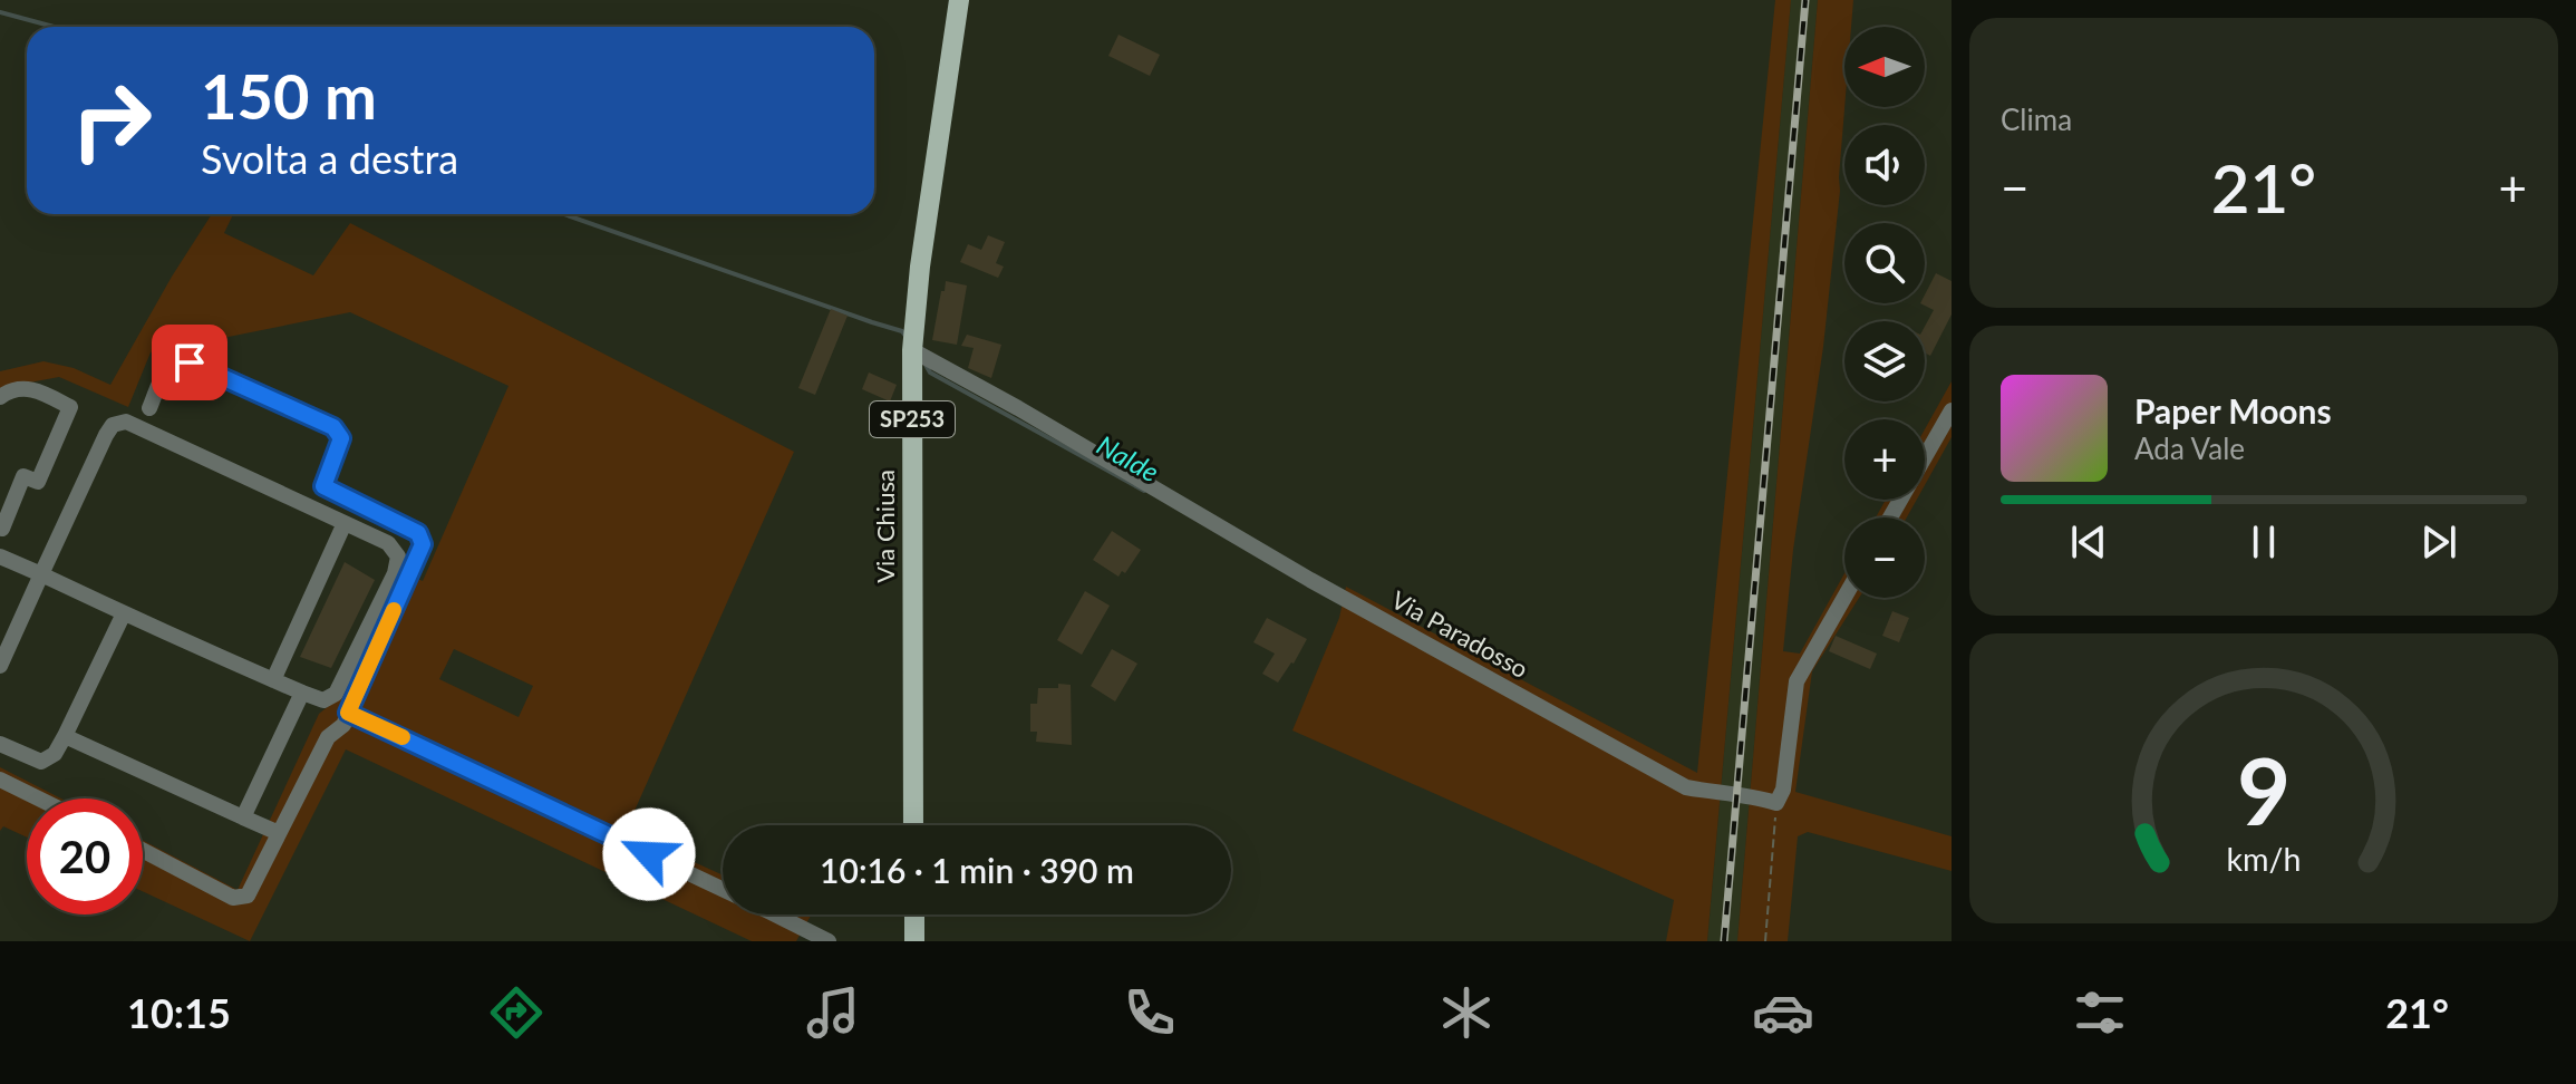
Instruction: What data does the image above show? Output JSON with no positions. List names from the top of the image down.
{
  "streets": {
    "main road": ["SP253", "Via Chiusa"],
    "street": ["Via Paradosso"]
  },
  "crossings": [
    ["Via Chiusa", "Via Paradosso"]
  ],
  "water": ["Nalde"],
  "north": "left",
  "page": {
    "tile": "Clima",
    "map_buttons": ["+", "−"],
    "turn": ["150 m", "Svolta a destra"],
    "heat": ["−", "21°", "+"],
    "song": ["Paper Moons", "Ada Vale"],
    "limit": "20",
    "trip": "10:16 · 1 min · 390 m",
    "tabs": ["10:15", "21°"],
    "gauge": ["9", "km/h"]
  }
}
